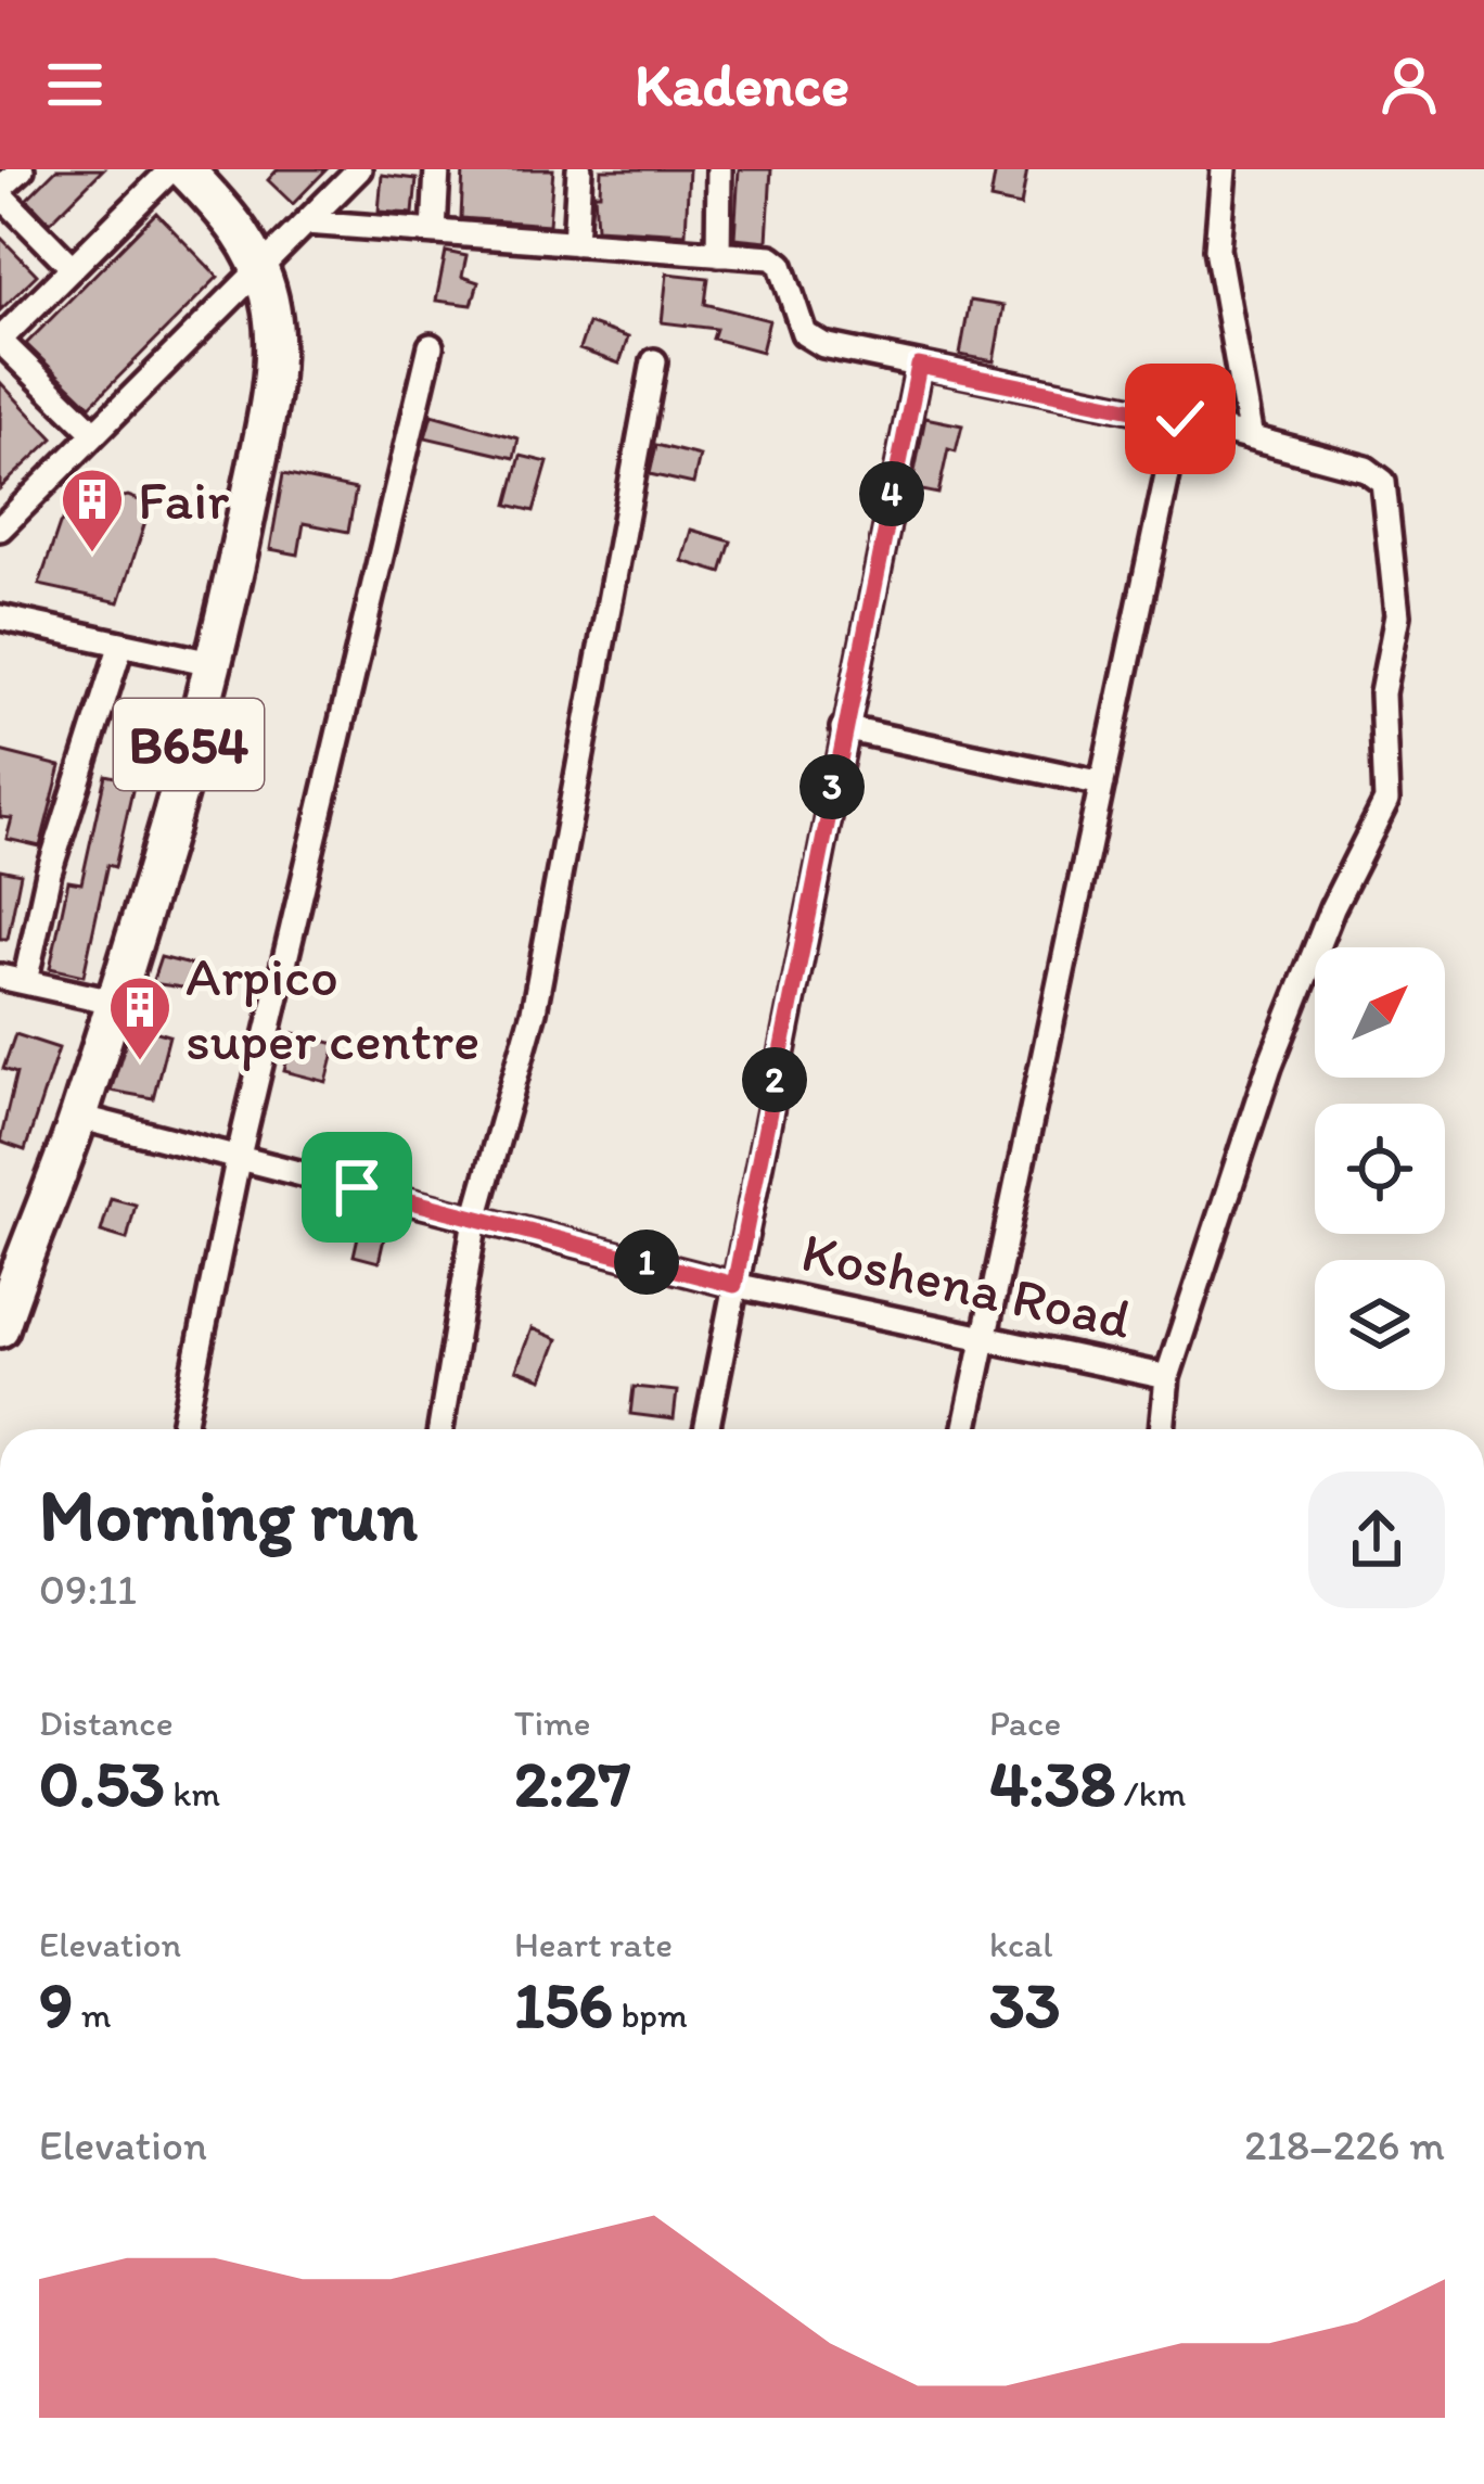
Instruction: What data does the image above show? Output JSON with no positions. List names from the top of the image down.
{
  "streets": {
    "main road": ["B654"],
    "street": ["Koshena Road"]
  },
  "crossings": [
    ["B654", "Koshena Road"]
  ],
  "places": {
    "building": ["Fair", "Arpico super centre"]
  },
  "north": "top right",
  "page": {
    "header": "Kadence",
    "pins": [
      "4",
      "3",
      "2",
      "1"
    ],
    "heading": ["Morning run", "09:11"],
    "stats": [
      ["Distance", "0.53 km"],
      ["Time", "2:27"],
      ["Pace", "4:38 /km"],
      ["Elevation", "9 m"],
      ["Heart rate", "156 bpm"],
      ["kcal", "33"]
    ],
    "chart": ["Elevation", "218–226 m"]
  }
}
